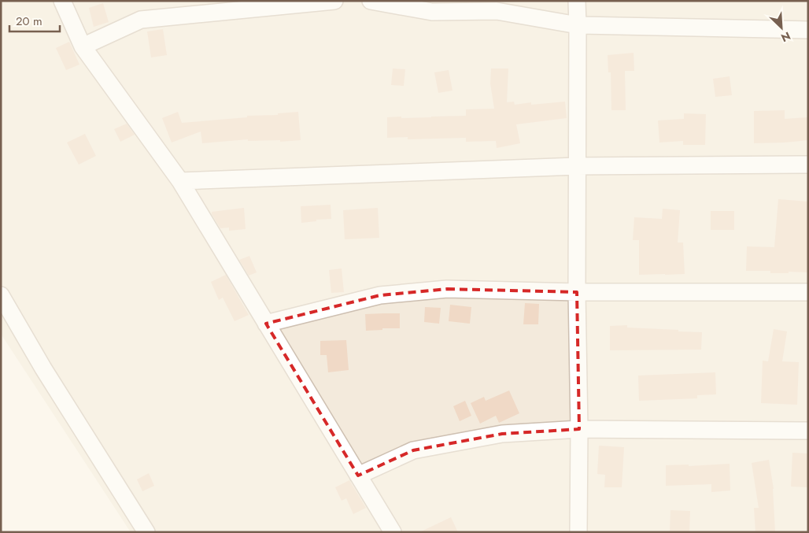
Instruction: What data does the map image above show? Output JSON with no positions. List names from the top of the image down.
{
  "scale_bar": "20 m",
  "north": "bottom right"
}
